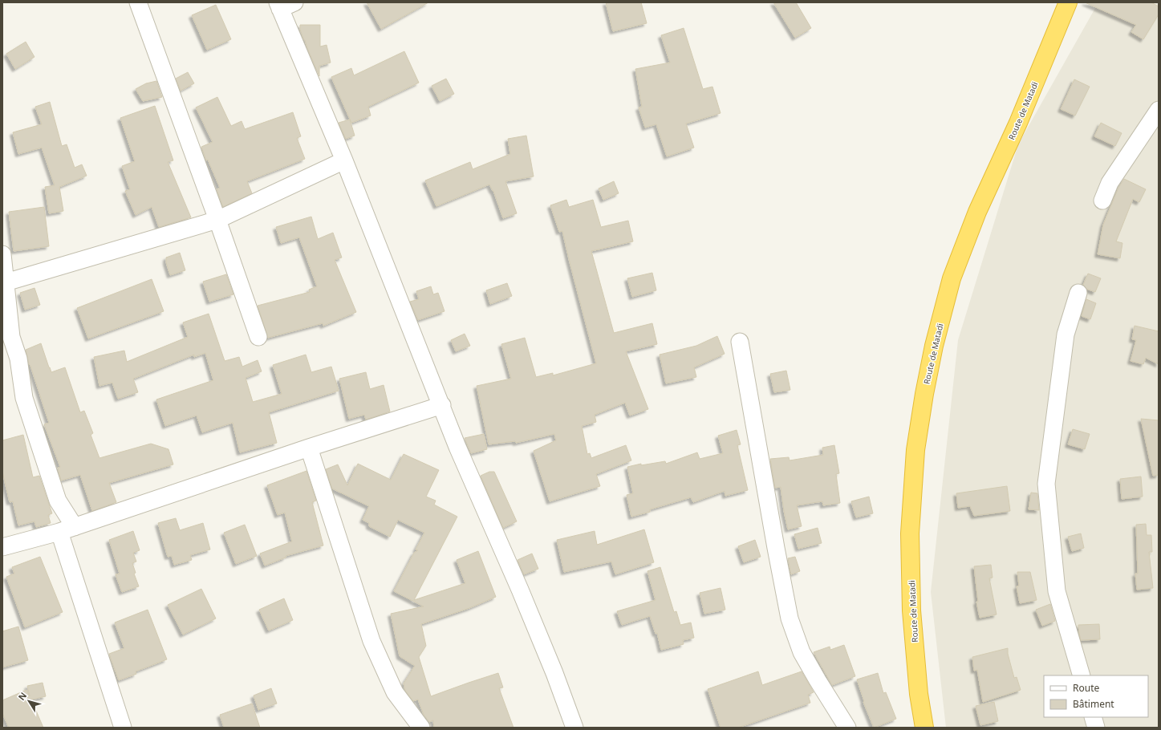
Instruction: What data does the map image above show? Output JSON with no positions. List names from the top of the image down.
{
  "streets": {
    "highway": ["Route de Matadi"]
  },
  "legend": ["Route", "Bâtiment"],
  "north": "top left"
}
